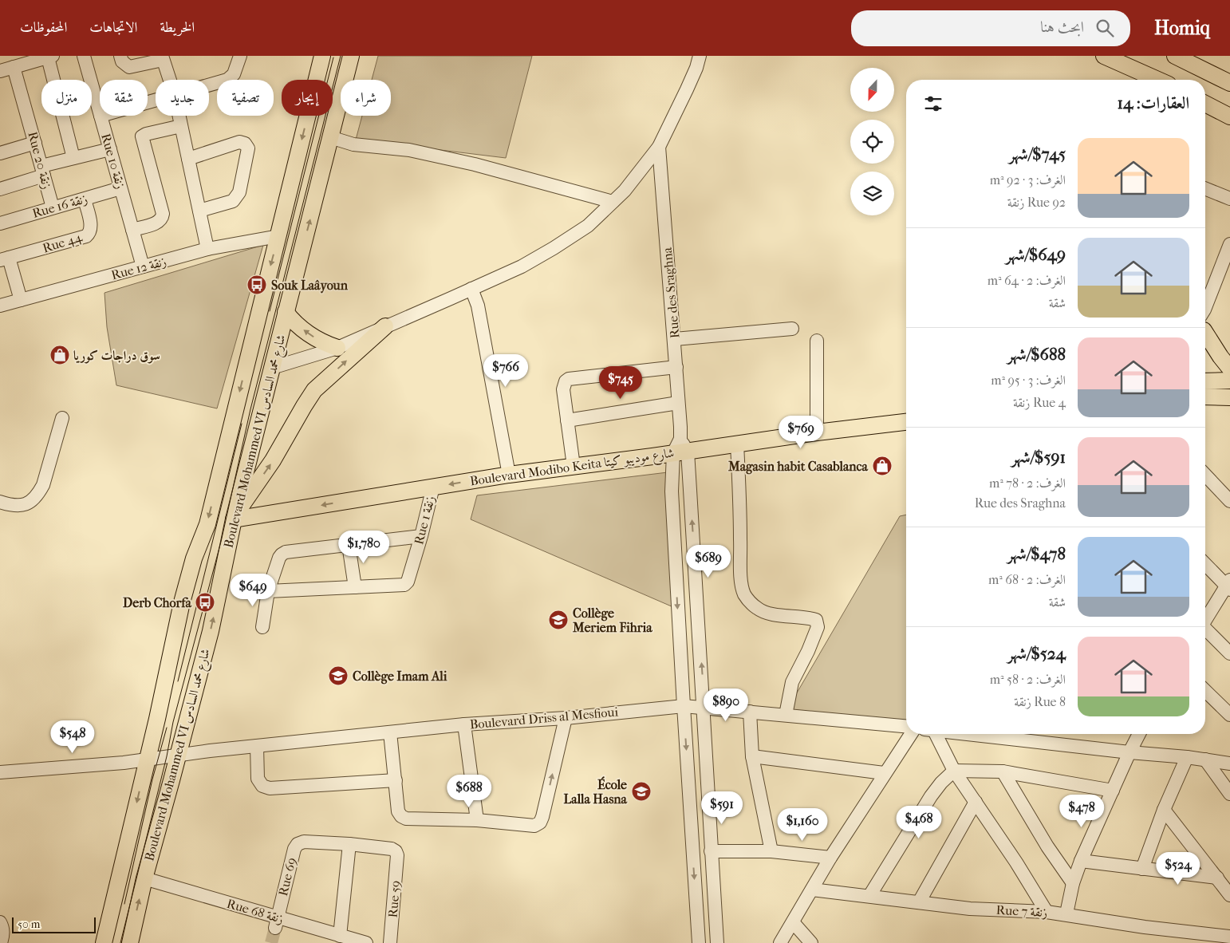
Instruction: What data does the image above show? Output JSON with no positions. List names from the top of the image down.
{
  "streets": {
    "main road": ["Boulevard Mohammed VI شارع محمد السادس", "Boulevard Modibo Keita شارع موديبو كيتا"],
    "street": [
      "Rue 20 زنقة",
      "Rue 10 زنقة",
      "Rue 16 زنقة",
      "Rue 44",
      "Rue 12 زنقة",
      "Rue des Sraghna",
      "Rue 1 زنقة",
      "Boulevard Driss al Mesfioui",
      "Rue 69",
      "Rue 59",
      "Rue 68 زنقة",
      "Rue 7 زنقة"
    ]
  },
  "crossings": [
    ["Rue 20 زنقة", "Rue 16 زنقة"],
    ["Rue 10 زنقة", "Rue 16 زنقة"],
    ["Rue 10 زنقة", "Rue 12 زنقة"],
    ["Rue 16 زنقة", "Rue 44"],
    ["Rue 12 زنقة", "Boulevard Mohammed VI شارع محمد السادس"],
    ["Rue des Sraghna", "Boulevard Modibo Keita شارع موديبو كيتا"],
    ["Rue des Sraghna", "Boulevard Driss al Mesfioui"],
    ["Boulevard Mohammed VI شارع محمد السادس", "Boulevard Modibo Keita شارع موديبو كيتا"],
    ["Boulevard Mohammed VI شارع محمد السادس", "Boulevard Driss al Mesfioui"],
    ["Boulevard Mohammed VI شارع محمد السادس", "Rue 68 زنقة"],
    ["Boulevard Modibo Keita شارع موديبو كيتا", "Rue 1 زنقة"],
    ["Rue 69", "Rue 59"],
    ["Rue 69", "Rue 68 زنقة"]
  ],
  "one_way": ["Boulevard Modibo Keita شارع موديبو كيتا"],
  "places": {
    "bus stop": ["Souk Laâyoun", "Derb Chorfa"],
    "shop": ["سوق دراجات كوريا", "Magasin habit Casablanca"],
    "school or university": ["Collège Meriem Fihria", "Collège Imam Ali", "École Lalla Hasna"]
  },
  "scale_bar": "50 m",
  "north": "bottom",
  "page": {
    "header": "Homiq",
    "search": "ابحث هنا",
    "nav": ["الخريطة", "الاتجاهات", "المحفوظات"],
    "chip": [
      "شراء",
      "إيجار",
      "تصفية",
      "جديد",
      "شقة",
      "منزل"
    ],
    "heading": "العقارات: 14",
    "list": [
      {
        "name": "$745/شهر",
        "note": "الغرف: 3 · 92 m² · Rue 92 زنقة"
      },
      {
        "name": "$649/شهر",
        "note": "الغرف: 2 · 64 m² · شقة"
      },
      {
        "name": "$688/شهر",
        "note": "الغرف: 3 · 95 m² · Rue 4 زنقة"
      },
      {
        "name": "$591/شهر",
        "note": "الغرف: 2 · 78 m² · Rue des Sraghna"
      },
      {
        "name": "$478/شهر",
        "note": "الغرف: 2 · 68 m² · شقة"
      },
      {
        "name": "$524/شهر",
        "note": "الغرف: 2 · 58 m² · Rue 8 زنقة"
      }
    ],
    "price": [
      "$766",
      "$745",
      "$769",
      "$1,780",
      "$689",
      "$649",
      "$890",
      "$548",
      "$688",
      "$591",
      "$478",
      "$468",
      "$1,160",
      "$524"
    ],
    "scale": "50 m"
  }
}
